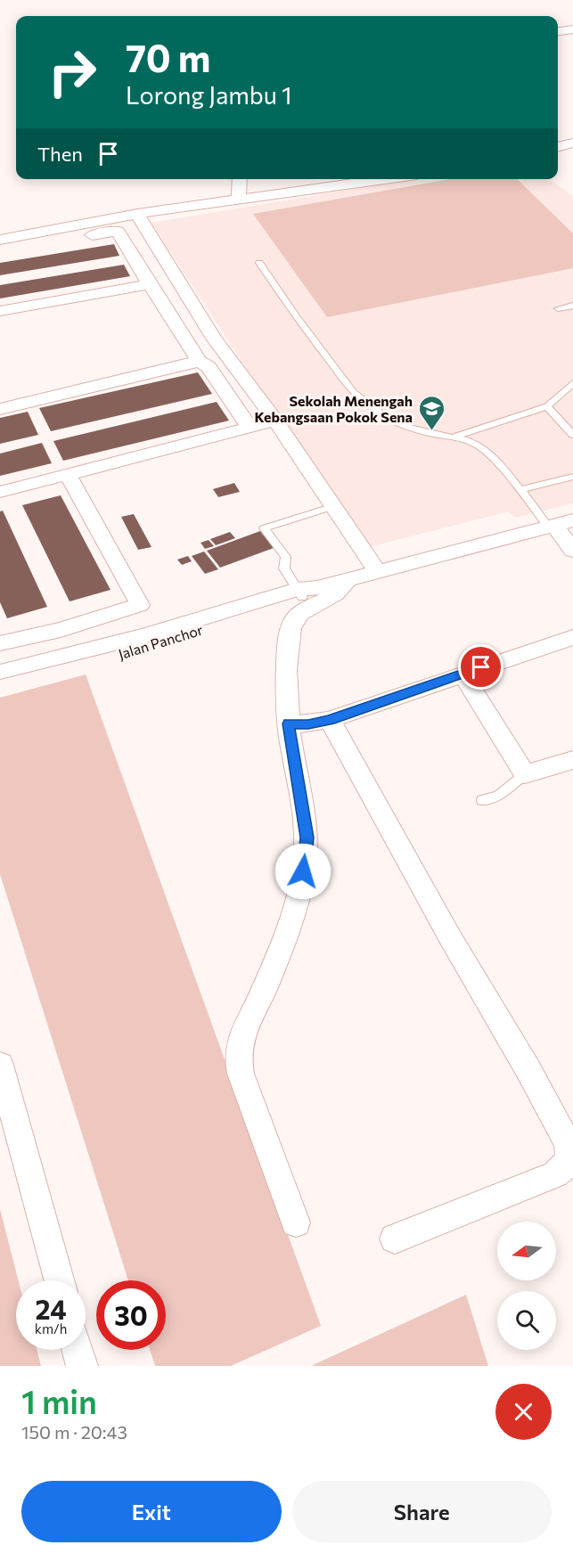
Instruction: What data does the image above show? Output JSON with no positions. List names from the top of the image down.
{
  "streets": {
    "street": ["Jalan Panchor"]
  },
  "places": {
    "school or university": ["Sekolah Menengah Kebangsaan Pokok Sena"]
  },
  "north": "left",
  "page": {
    "turn": ["70 m", "Lorong Jambu 1"],
    "then": "Then",
    "speed": "24 km/h",
    "limit": "30",
    "heading": ["1 min", "150 m · 20:43"],
    "buttons": ["Exit", "Share"]
  }
}
